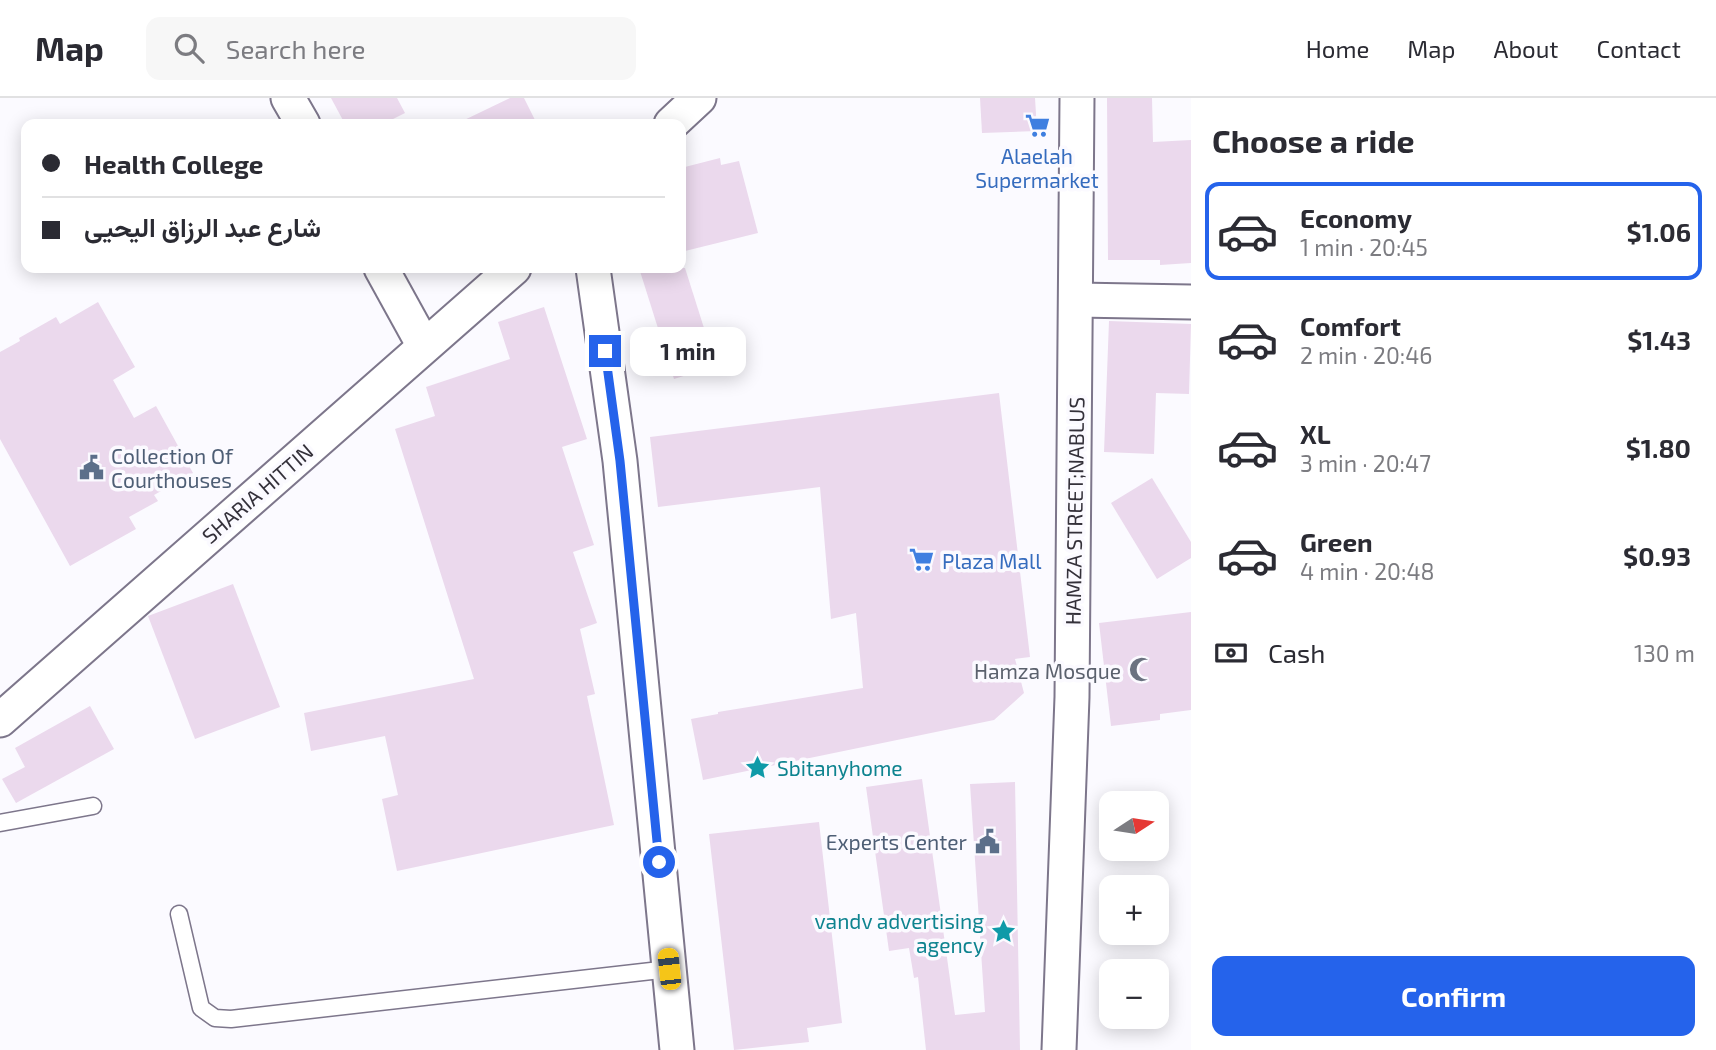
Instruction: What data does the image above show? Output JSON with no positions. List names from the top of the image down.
{
  "streets": {
    "street": ["SHARIA HITTIN", "HAMZA STREET;NABLUS"]
  },
  "places": {
    "supermarket": ["Alaelah Supermarket", "Plaza Mall"],
    "public building": ["Collection Of Courthouses", "Experts Center"],
    "mosque": ["Hamza Mosque"],
    "place": ["Sbitanyhome", "vandv advertising agency"]
  },
  "north": "right",
  "page": {
    "header": "Map",
    "search": "Search here",
    "nav": [
      "Home",
      "Map",
      "About",
      "Contact"
    ],
    "heading": "Choose a ride",
    "banner": ["Health College", "شارع عبد الرزاق اليحيى"],
    "list": [
      {
        "name": "Economy",
        "note": "1 min · 20:45",
        "value": "$1.06"
      },
      {
        "name": "Comfort",
        "note": "2 min · 20:46",
        "value": "$1.43"
      },
      {
        "name": "XL",
        "note": "3 min · 20:47",
        "value": "$1.80"
      },
      {
        "name": "Green",
        "note": "4 min · 20:48",
        "value": "$0.93"
      }
    ],
    "bubble": "1 min",
    "pay": ["Cash", "130 m"],
    "map_buttons": ["+", "−"],
    "buttons": "Confirm"
  }
}
